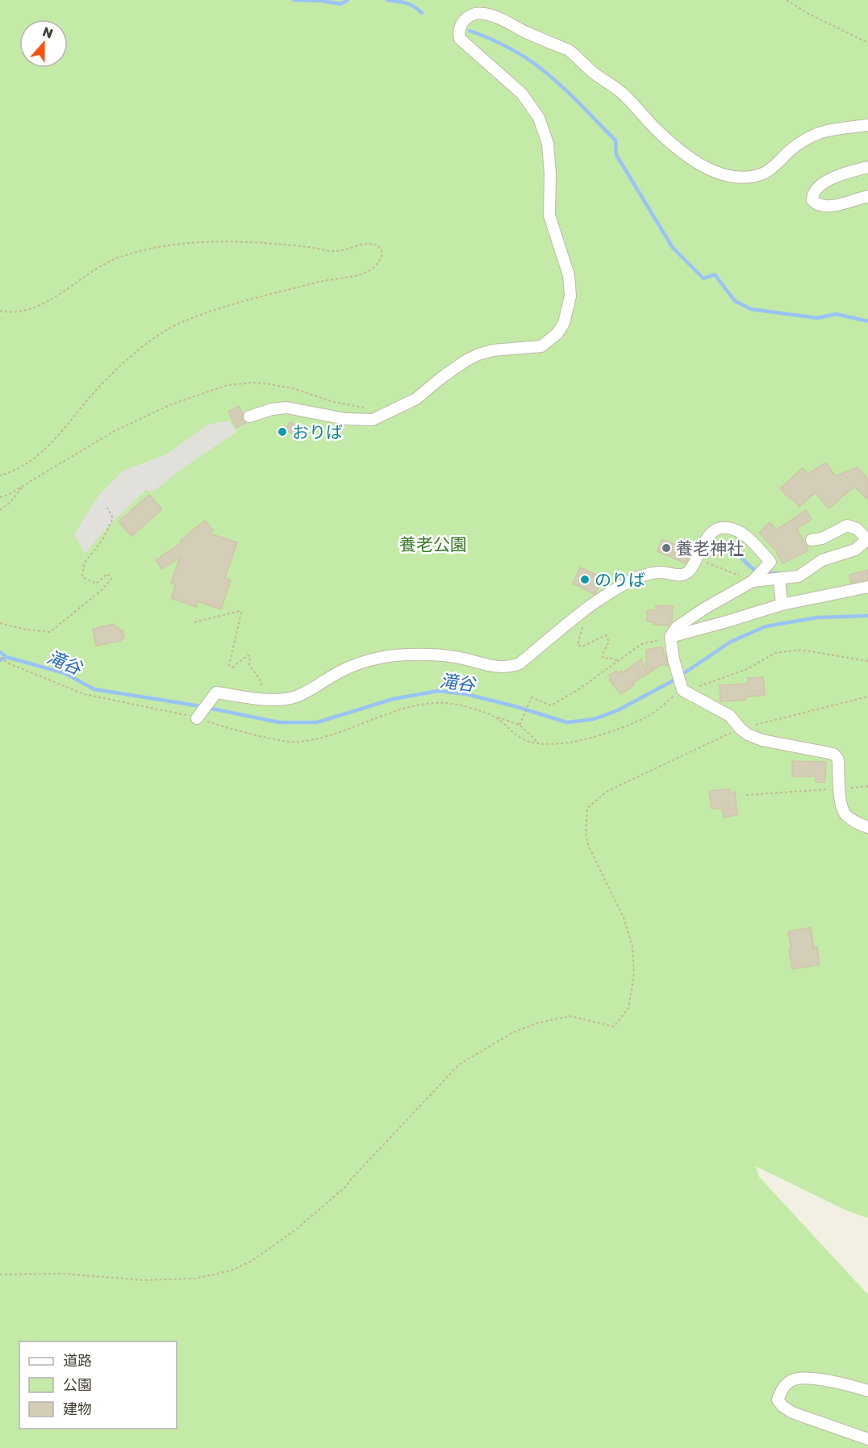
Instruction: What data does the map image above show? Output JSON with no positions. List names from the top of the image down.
{
  "water": ["滝谷"],
  "parks": ["養老公園"],
  "places": ["おりば", "養老神社", "のりば"],
  "legend": ["道路", "公園", "建物"],
  "north": "top"
}
